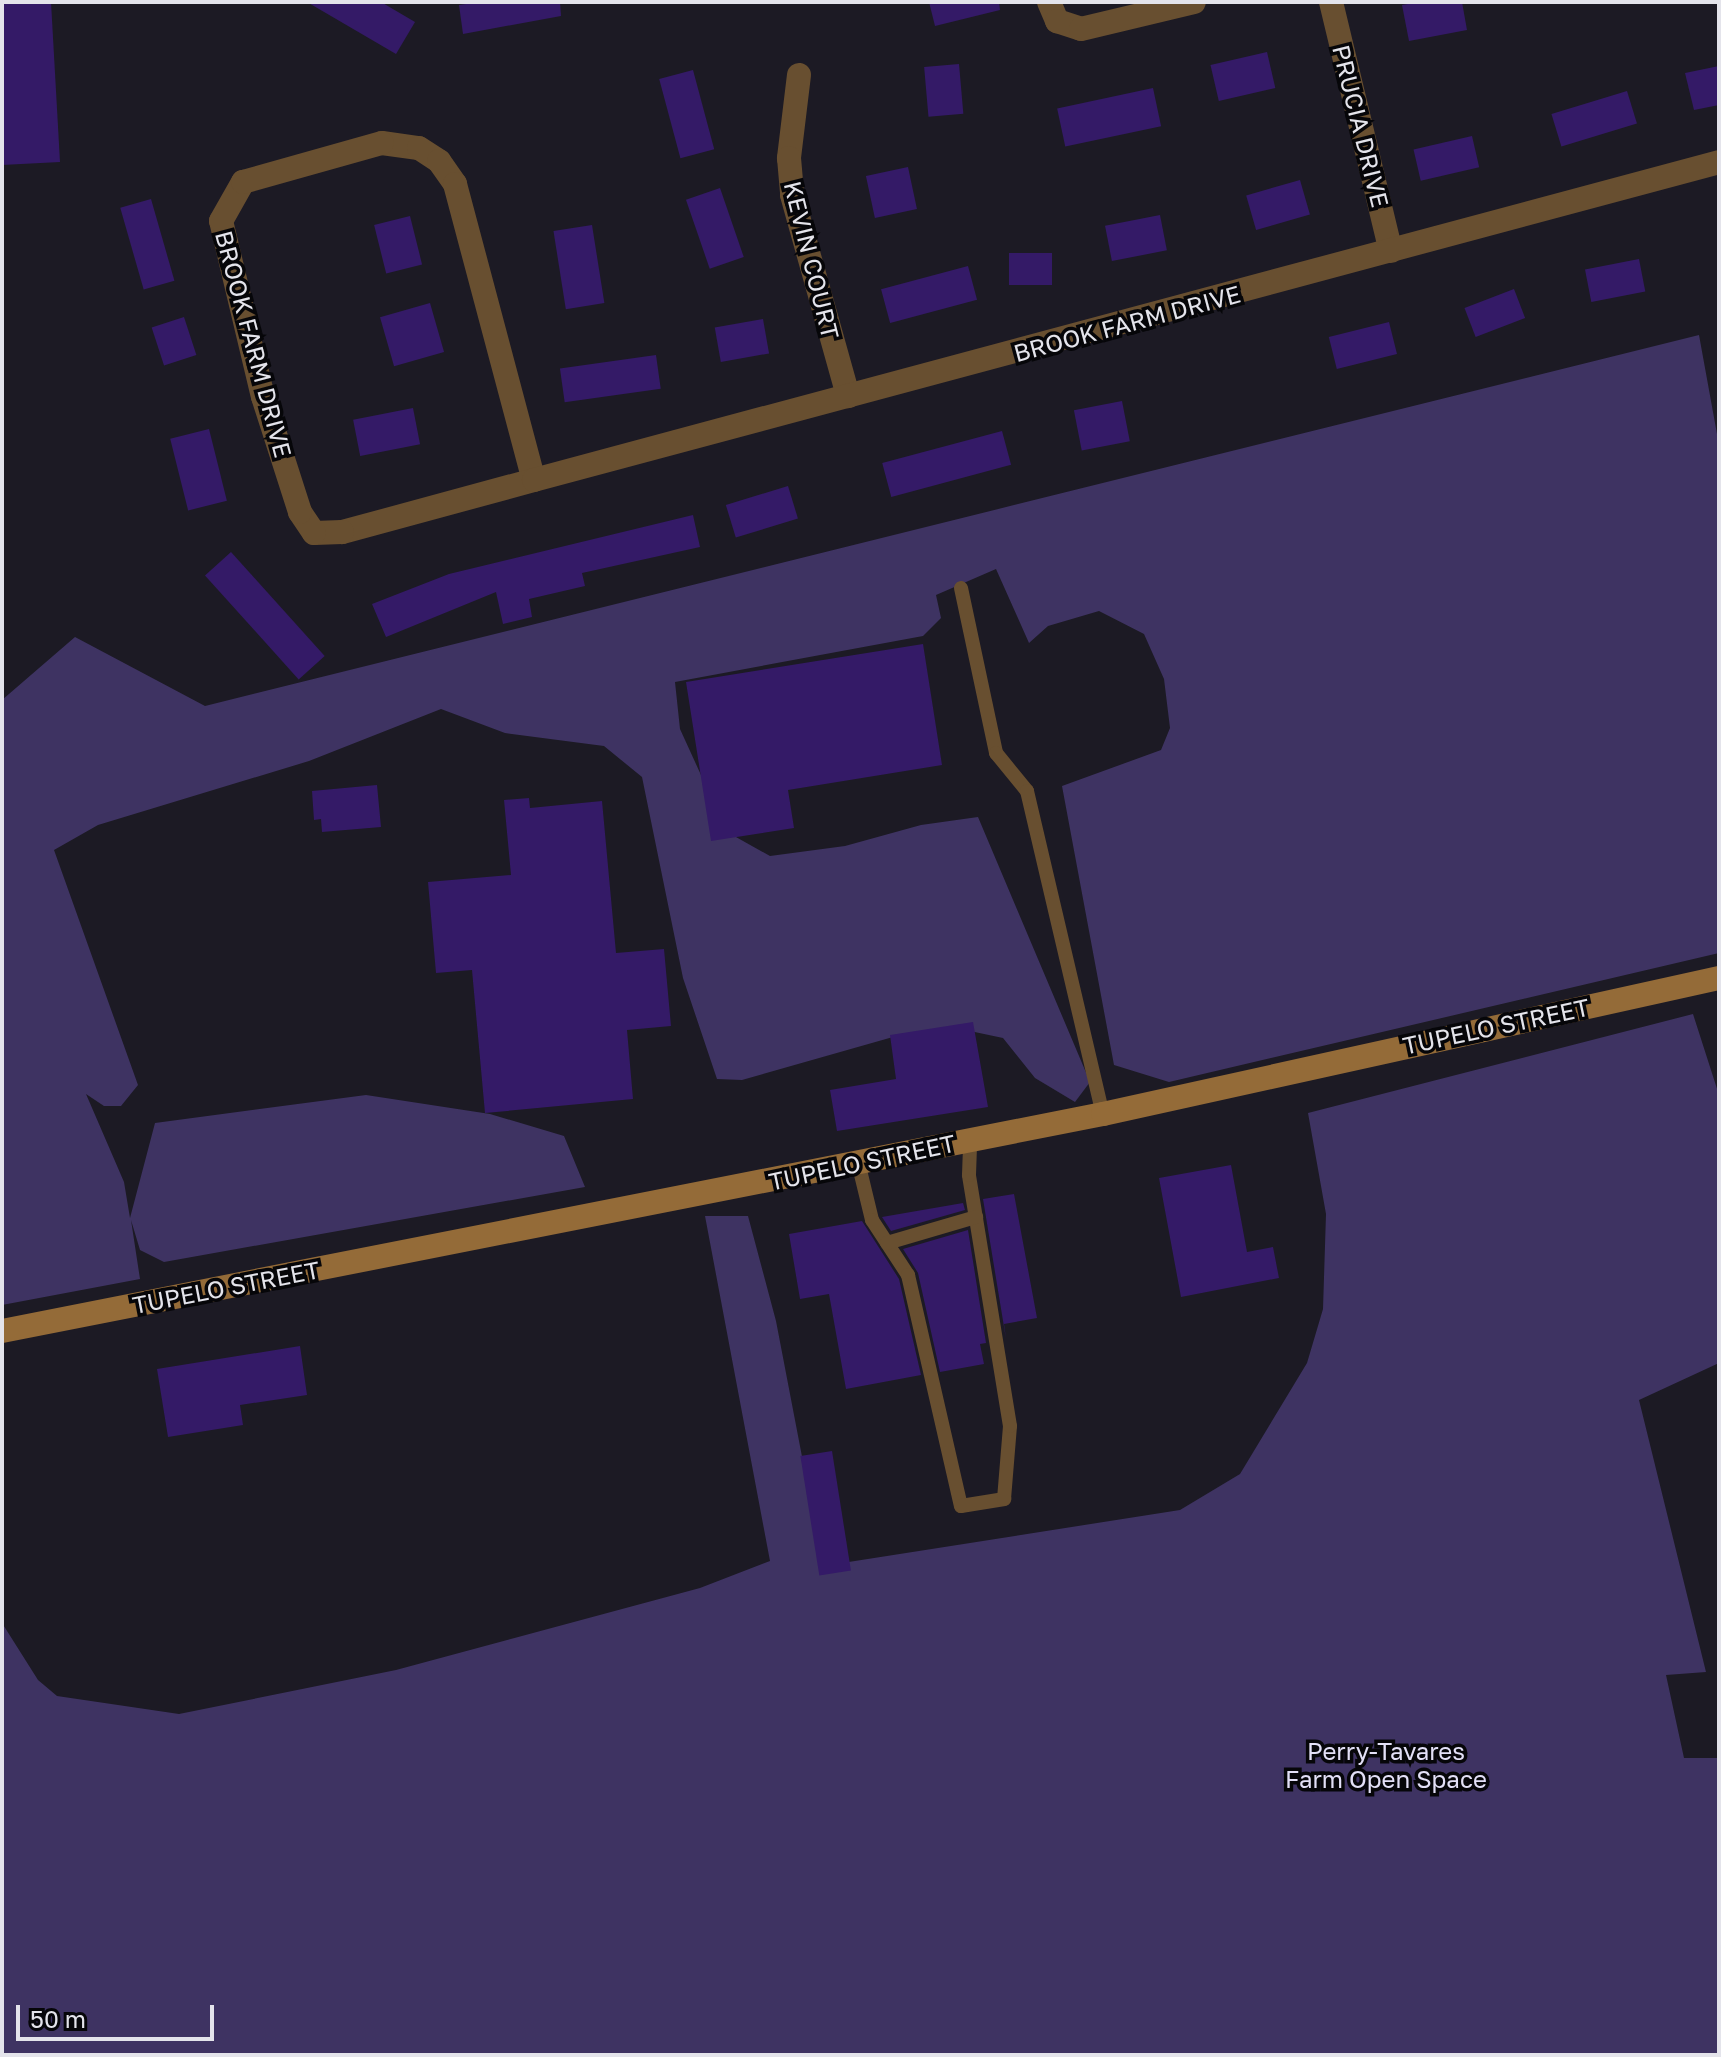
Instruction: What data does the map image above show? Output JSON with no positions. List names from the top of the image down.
{
  "streets": {
    "main road": ["TUPELO STREET"],
    "street": ["PRUCIA DRIVE", "KEVIN COURT", "BROOK FARM DRIVE"]
  },
  "crossings": [
    ["PRUCIA DRIVE", "BROOK FARM DRIVE"],
    ["KEVIN COURT", "BROOK FARM DRIVE"]
  ],
  "parks": ["Perry-Tavares Farm Open Space"],
  "scale_bar": "50 m"
}
